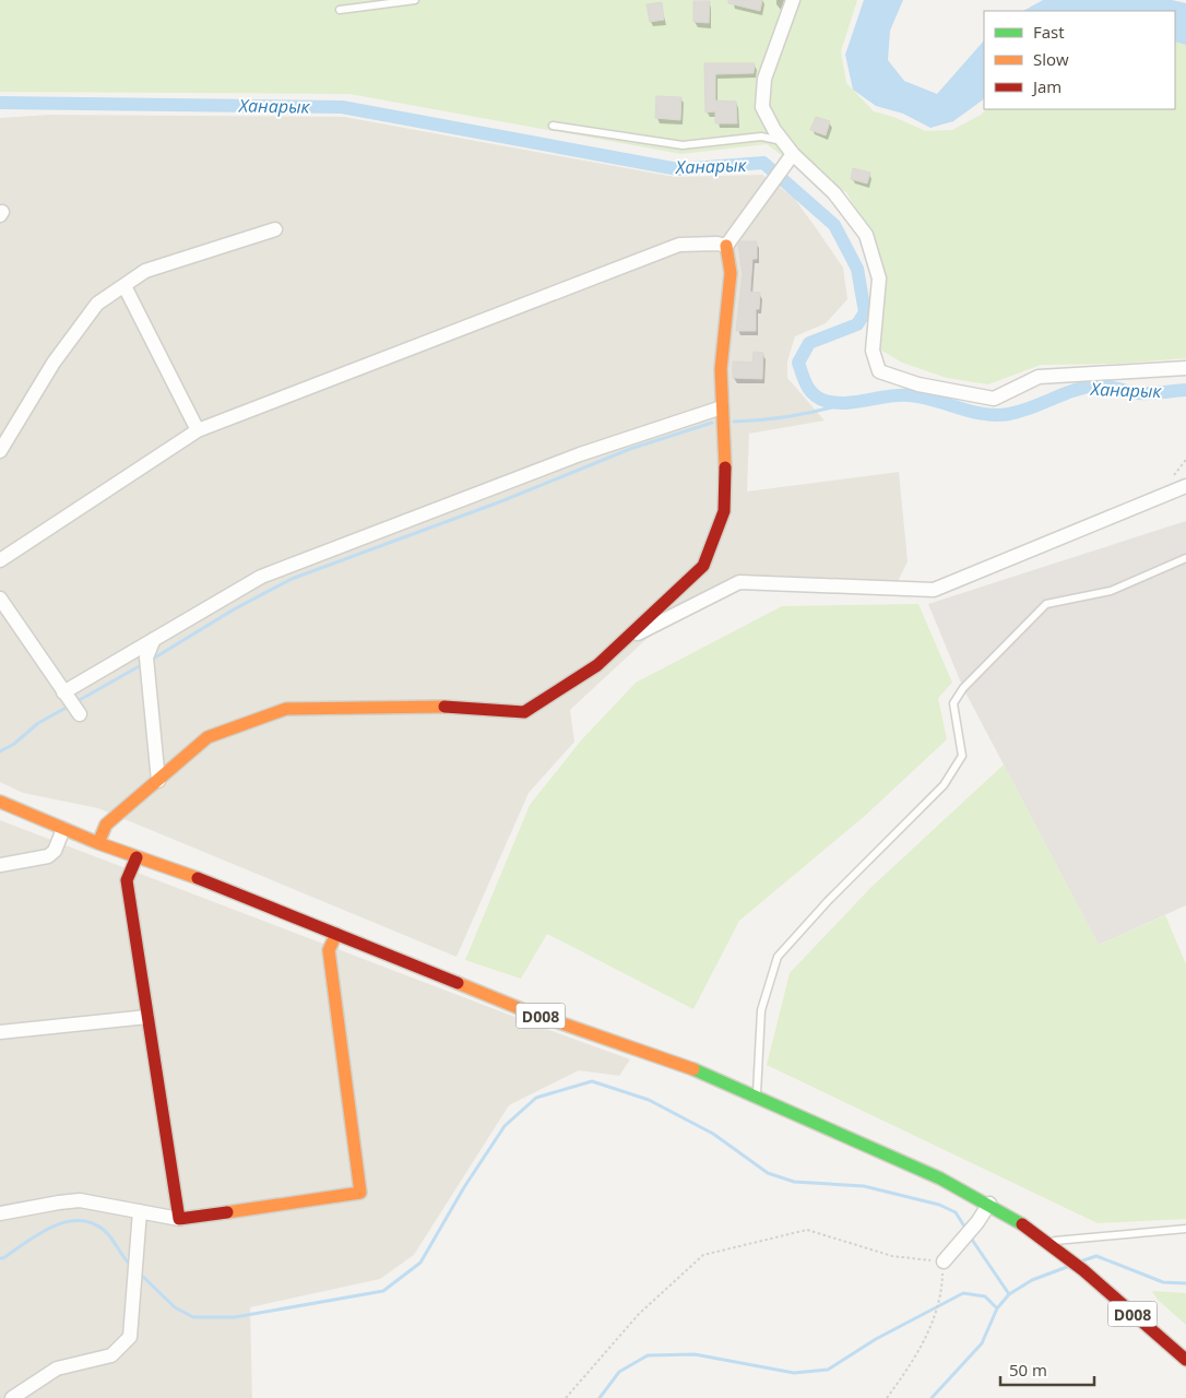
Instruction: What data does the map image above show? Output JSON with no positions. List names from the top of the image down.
{
  "streets": {
    "street": ["D008"]
  },
  "water": ["Ханарык"],
  "legend": ["Fast", "Slow", "Jam"],
  "scale_bar": "50 m"
}
